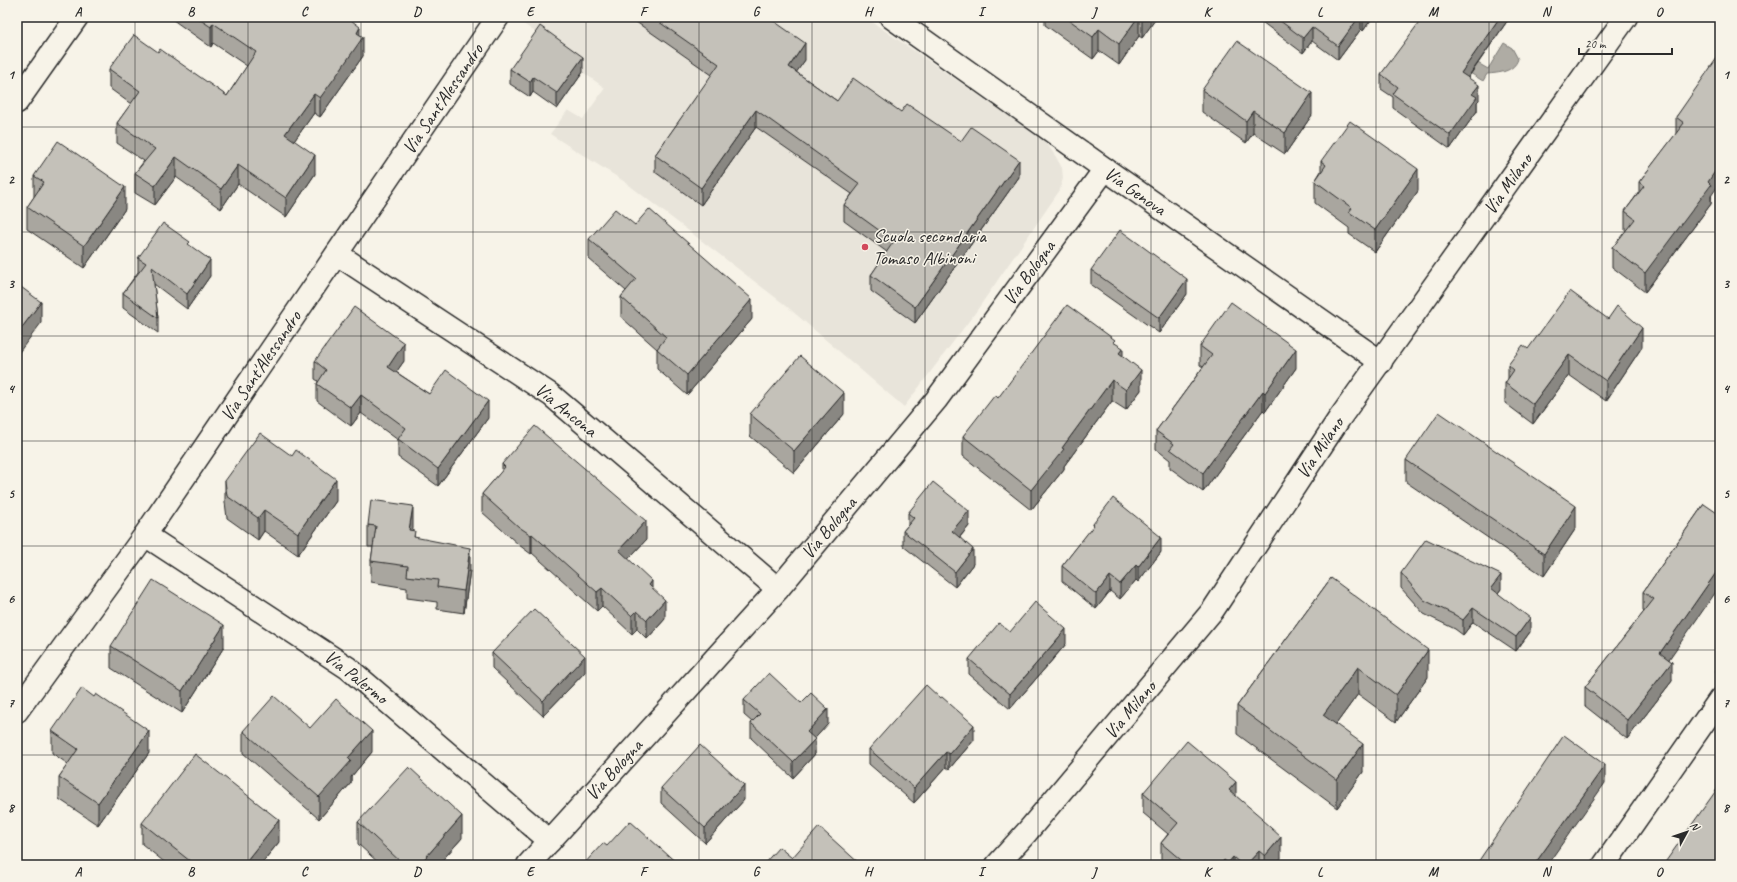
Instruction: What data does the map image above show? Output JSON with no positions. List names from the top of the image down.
{
  "streets": {
    "street": [
      "Via Sant'Alessandro",
      "Via Milano",
      "Via Genova",
      "Via Bologna",
      "Via Ancona",
      "Via Palermo"
    ]
  },
  "crossings": [
    ["Via Sant'Alessandro", "Via Ancona"],
    ["Via Sant'Alessandro", "Via Palermo"],
    ["Via Milano", "Via Genova"],
    ["Via Genova", "Via Bologna"],
    ["Via Bologna", "Via Ancona"],
    ["Via Bologna", "Via Palermo"]
  ],
  "places": ["Scuola secondaria Tomaso Albinoni"],
  "scale_bar": "20 m",
  "north": "top right",
  "grid": {
    "columns": [
      "A",
      "B",
      "C",
      "D",
      "E",
      "F",
      "G",
      "H",
      "I",
      "J",
      "K",
      "L",
      "M",
      "N",
      "O"
    ],
    "rows": [
      "1",
      "2",
      "3",
      "4",
      "5",
      "6",
      "7",
      "8"
    ]
  }
}
